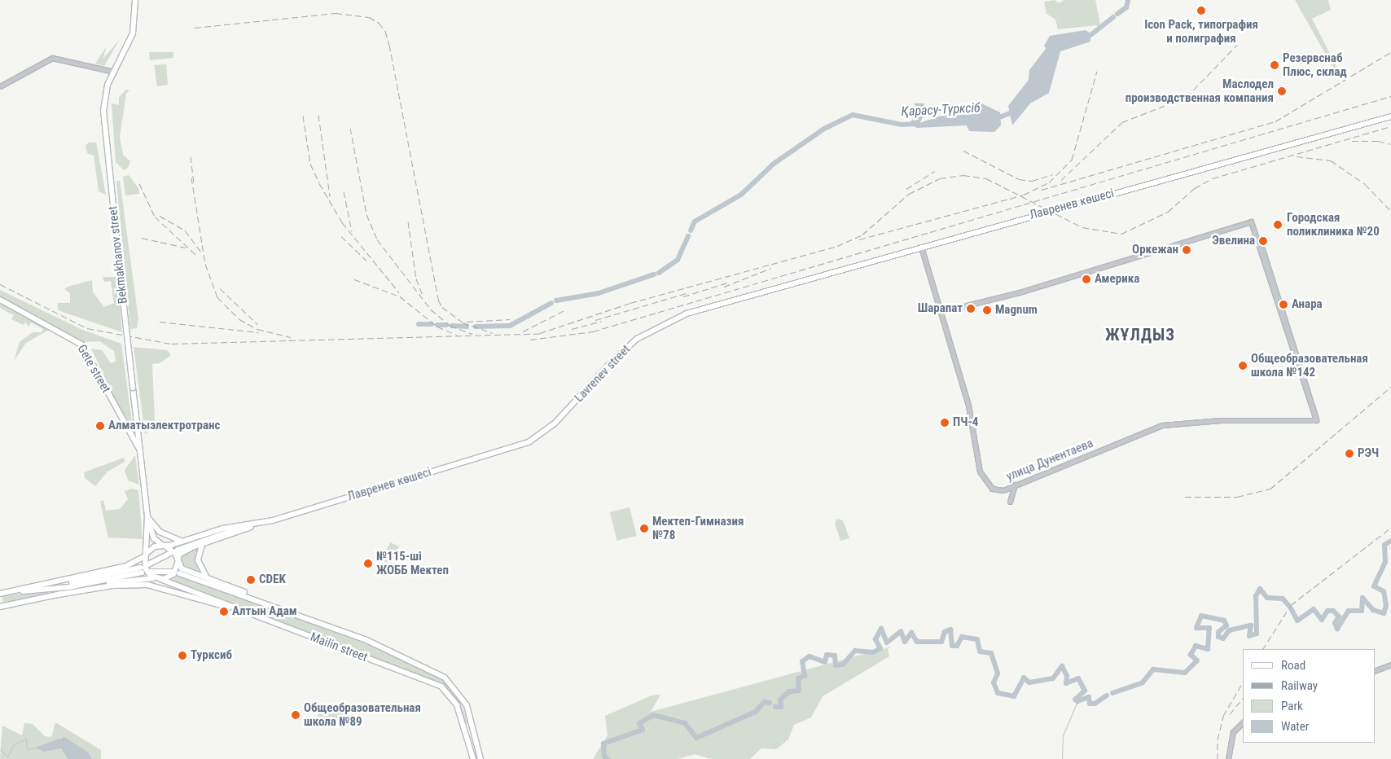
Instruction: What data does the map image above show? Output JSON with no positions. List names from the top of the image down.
{
  "streets": {
    "main road": [
      "Лавренев көшесі",
      "Bekmakhanov street",
      "Gete street",
      "Mailin street"
    ],
    "street": ["улица Дунентаева"]
  },
  "crossings": [
    ["Лавренев көшесі", "улица Дунентаева"],
    ["Bekmakhanov street", "Gete street"]
  ],
  "districts": ["ЖҰЛДЫЗ"],
  "water": ["Қарасу-Түрксіб"],
  "places": [
    "Icon Pack, типография и полиграфия",
    "Резервснаб Плюс, склад",
    "Маслодел производственная компания",
    "Городская поликлиника №20",
    "Эвелина",
    "Оркежан",
    "Америка",
    "Анара",
    "Шарапат",
    "Magnum",
    "Общеобразовательная школа №142",
    "ПЧ-4",
    "Алматыэлектротранс",
    "РЭЧ",
    "Мектеп-Гимназия №78",
    "№115-ші ЖОББ Мектеп",
    "CDEK",
    "Алтын Адам",
    "Турксиб",
    "Общеобразовательная школа №89"
  ],
  "legend": [
    "Road",
    "Railway",
    "Park",
    "Water"
  ]
}
